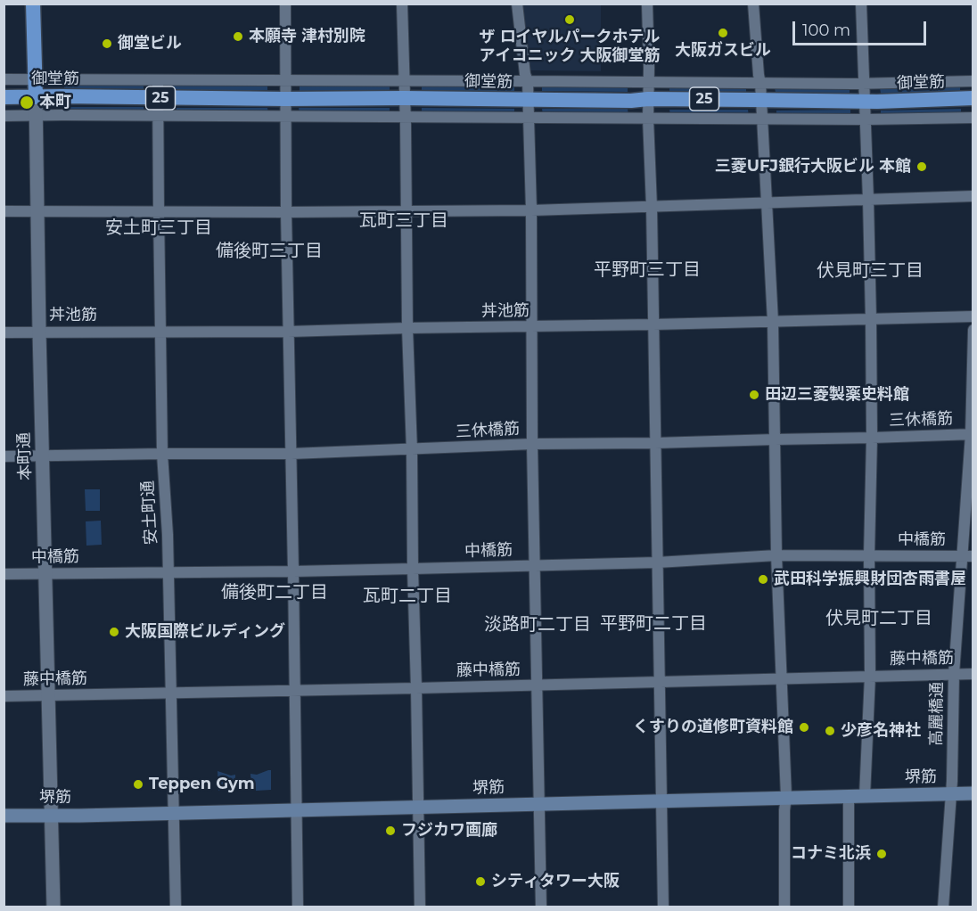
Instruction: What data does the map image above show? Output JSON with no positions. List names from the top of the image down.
{
  "streets": {
    "highway": ["御堂筋", "25", "本町通"],
    "main road": ["堺筋"],
    "street": [
      "丼池筋",
      "三休橋筋",
      "安土町通",
      "中橋筋",
      "藤中橋筋",
      "高麗橋通"
    ]
  },
  "crossings": [
    ["御堂筋", "本町通"],
    ["御堂筋", "安土町通"],
    ["丼池筋", "本町通"],
    ["丼池筋", "安土町通"],
    ["三休橋筋", "本町通"],
    ["三休橋筋", "安土町通"],
    ["三休橋筋", "高麗橋通"],
    ["本町通", "中橋筋"],
    ["本町通", "藤中橋筋"],
    ["本町通", "堺筋"],
    ["安土町通", "中橋筋"],
    ["安土町通", "藤中橋筋"],
    ["安土町通", "堺筋"],
    ["中橋筋", "高麗橋通"],
    ["藤中橋筋", "高麗橋通"],
    ["高麗橋通", "堺筋"]
  ],
  "districts": [
    "瓦町三丁目",
    "安土町三丁目",
    "備後町三丁目",
    "平野町三丁目",
    "伏見町三丁目",
    "備後町二丁目",
    "瓦町二丁目",
    "伏見町二丁目",
    "平野町二丁目",
    "淡路町二丁目"
  ],
  "places": [
    "ザ ロイヤルパークホテル アイコニック 大阪御堂筋",
    "大阪ガスビル",
    "本願寺 津村別院",
    "御堂ビル",
    "本町",
    "三菱UFJ銀行大阪ビル 本館",
    "田辺三菱製薬史料館",
    "武田科学振興財団杏雨書屋",
    "大阪国際ビルディング",
    "くすりの道修町資料館",
    "少彦名神社",
    "Teppen Gym",
    "フジカワ画廊",
    "コナミ北浜",
    "シティタワー大阪"
  ],
  "scale_bar": "100 m"
}
